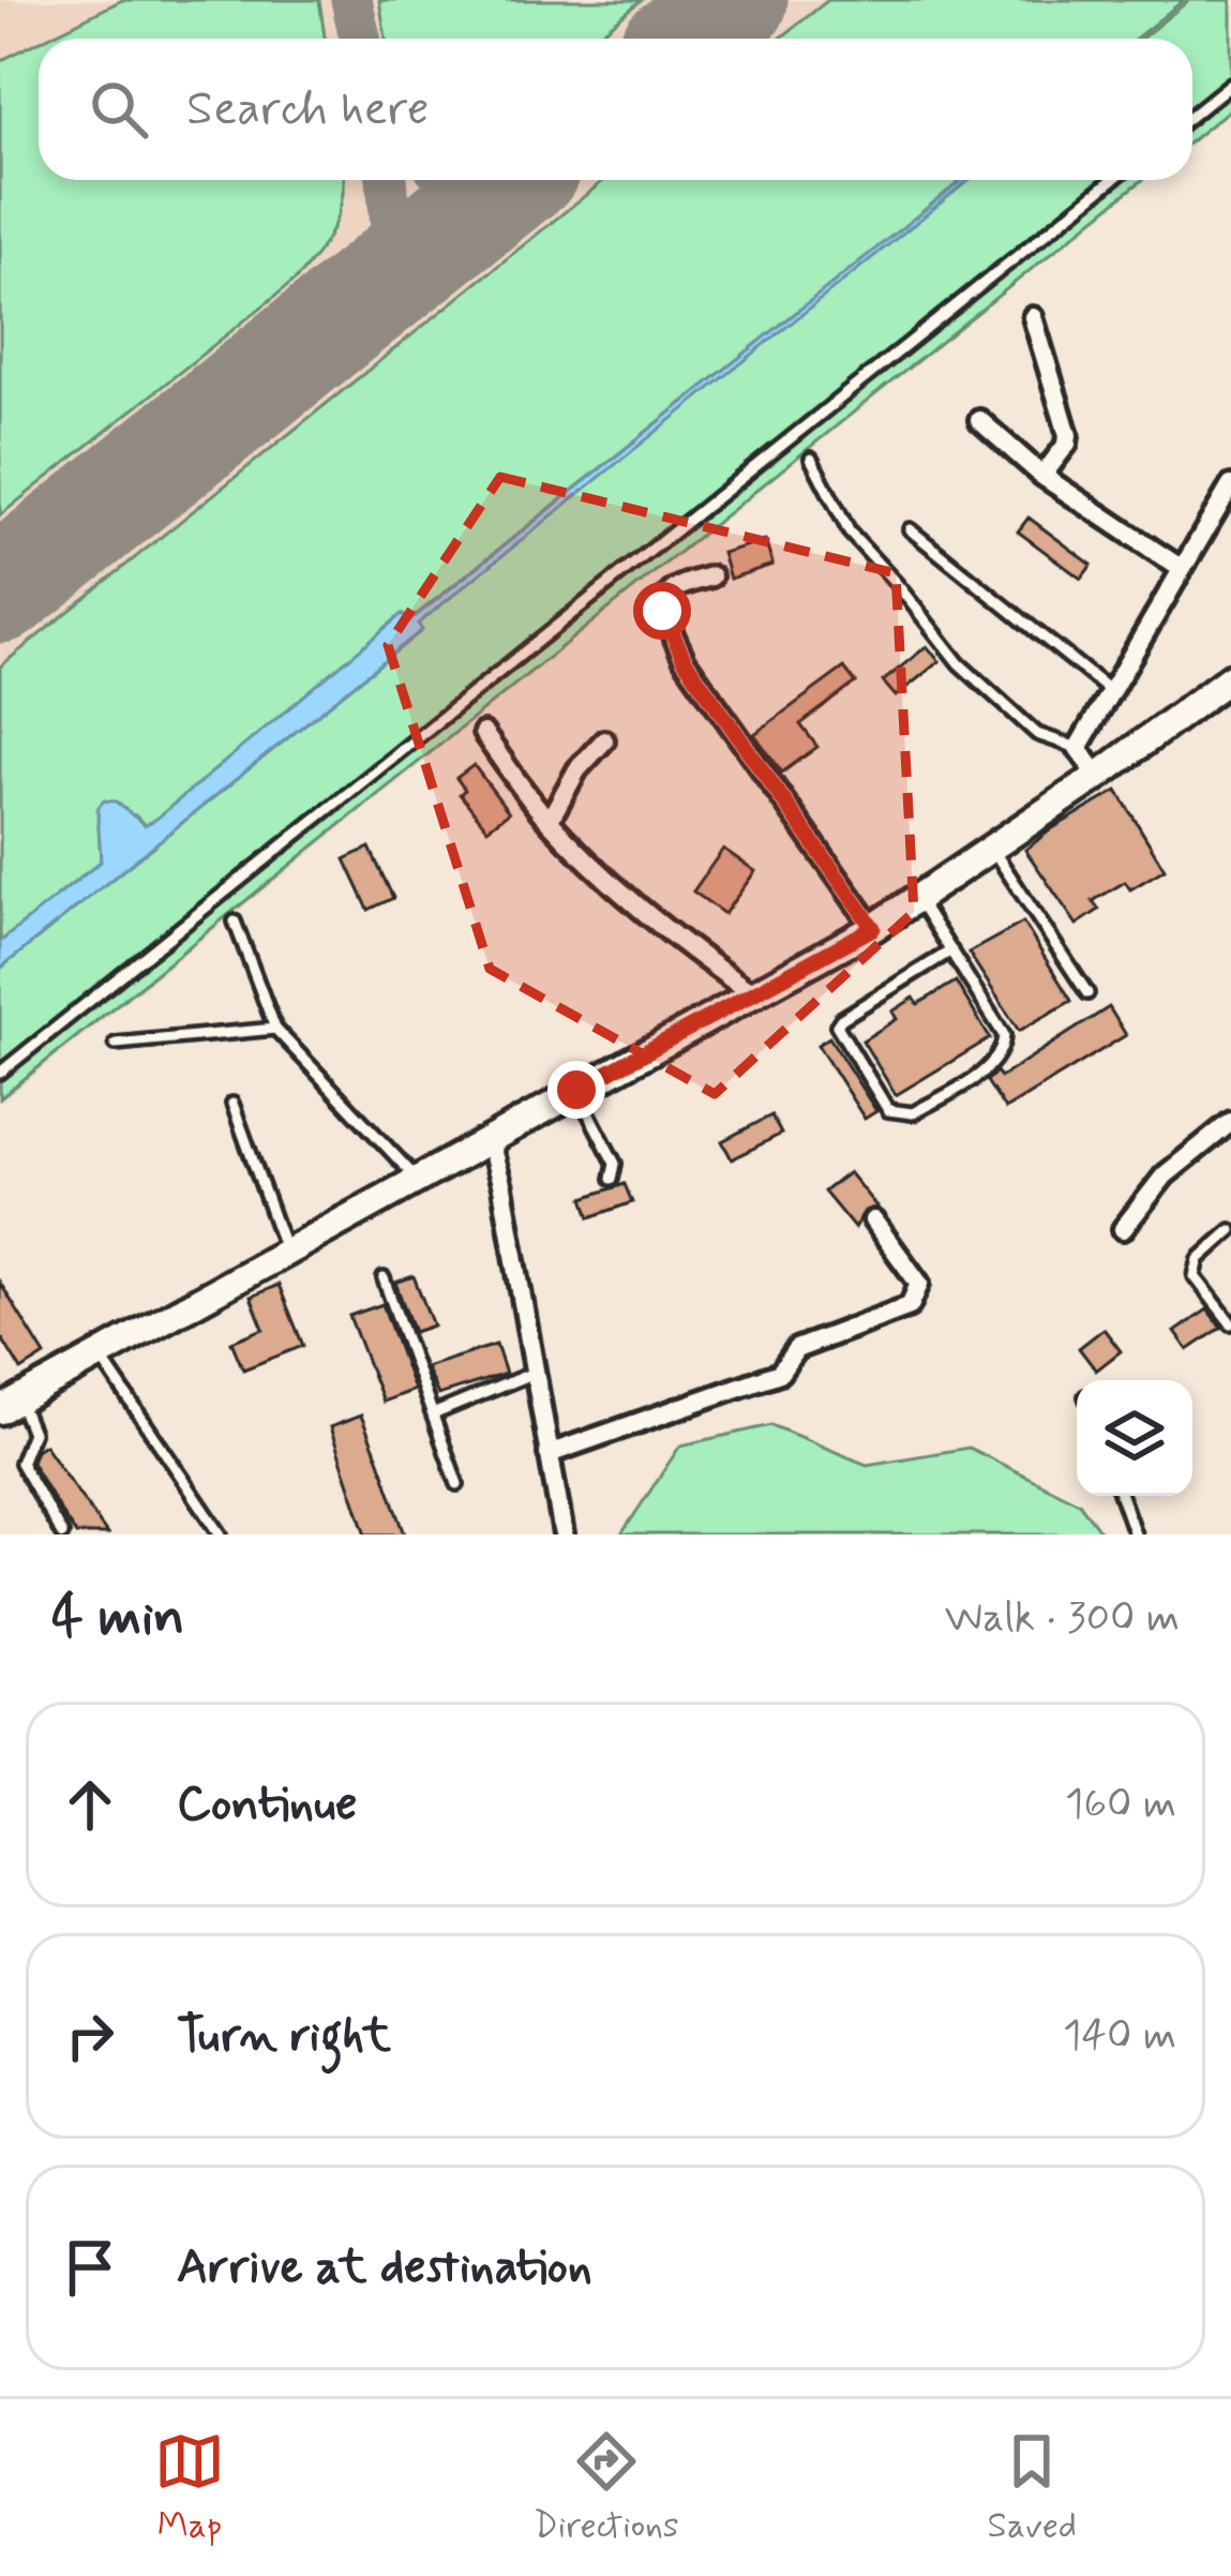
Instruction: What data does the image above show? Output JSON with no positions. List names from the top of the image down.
{
  "page": {
    "search": "Search here",
    "heading": ["4 min", "Walk · 300 m"],
    "list": [
      ["Continue", "160 m"],
      ["Turn right", "140 m"],
      "Arrive at destination"
    ],
    "nav": ["Map", "Directions", "Saved"]
  }
}
